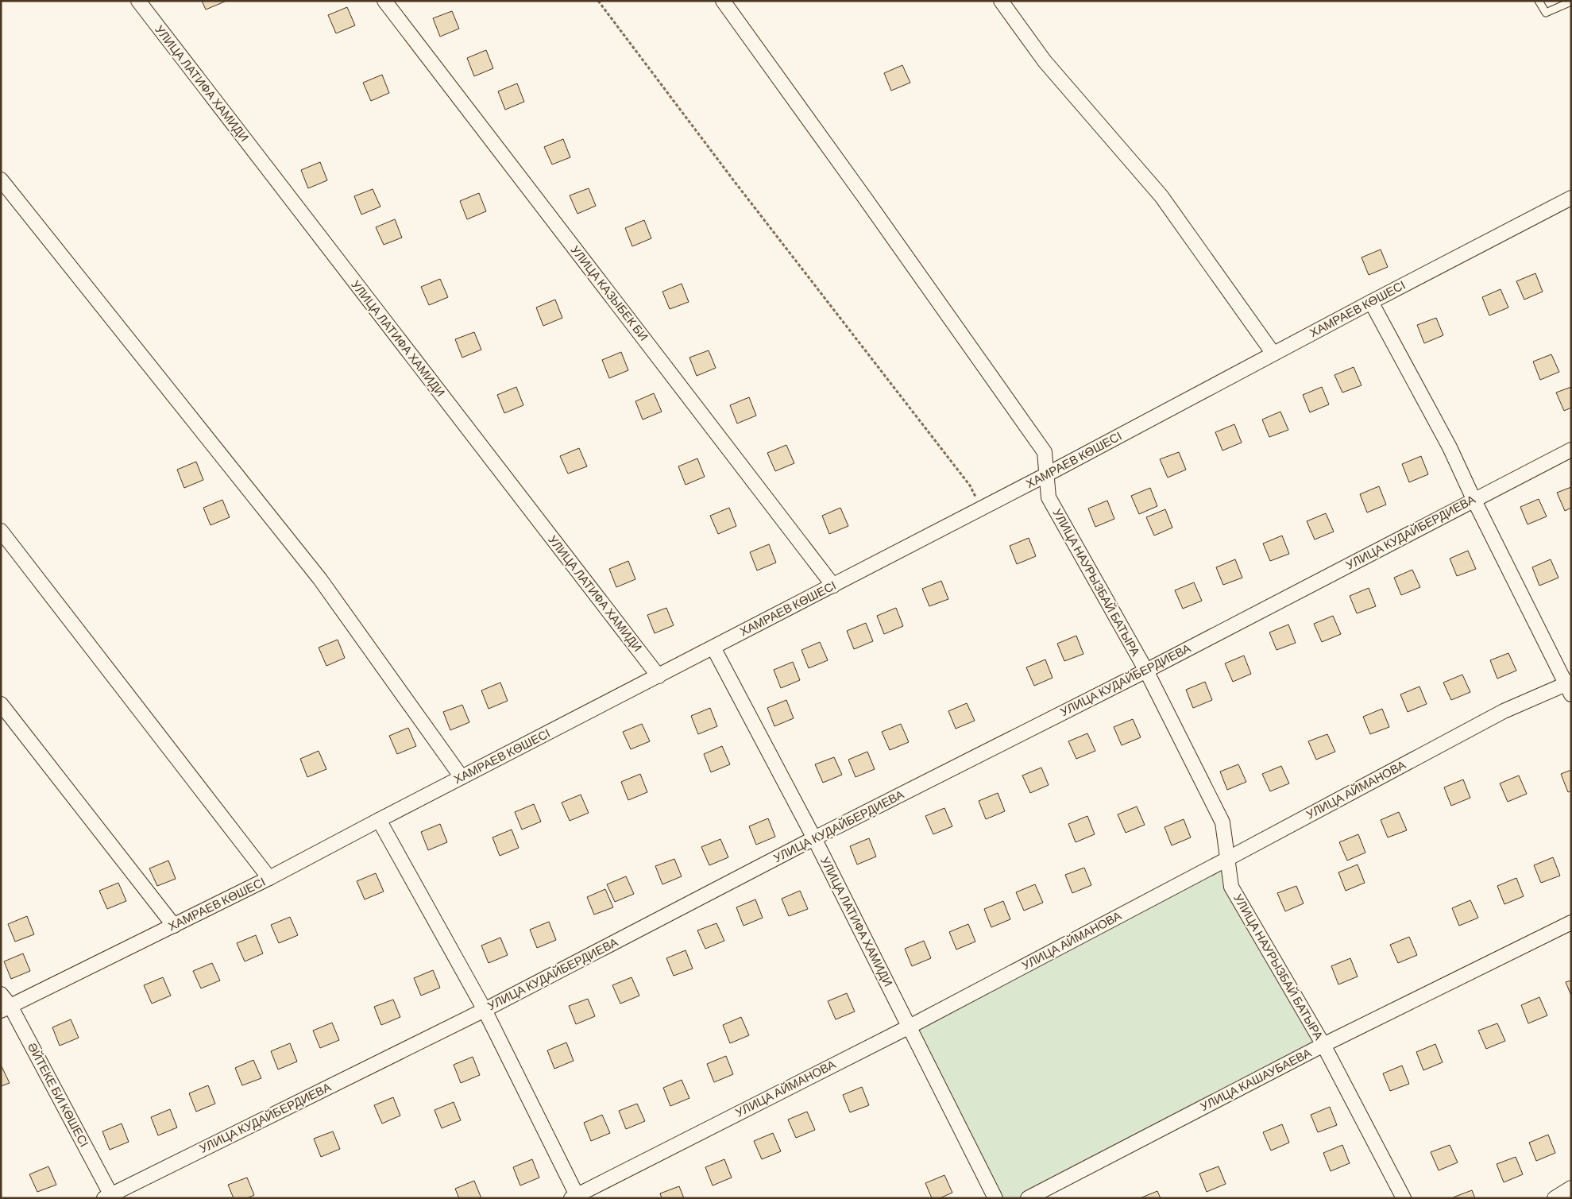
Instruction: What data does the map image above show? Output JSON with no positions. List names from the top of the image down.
{
  "streets": {
    "street": [
      "УЛИЦА ЛАТИФА ХАМИДИ",
      "УЛИЦА КАЗЫБЕК БИ",
      "ХАМРАЕВ КӨШЕСІ",
      "УЛИЦА КУДАЙБЕРДИЕВА",
      "УЛИЦА НАУРЫЗБАЙ БАТЫРА",
      "УЛИЦА АЙМАНОВА",
      "УЛИЦА КАШАУБАЕВА",
      "ӘЙТЕКЕ БИ КӨШЕСІ"
    ]
  },
  "crossings": [
    ["УЛИЦА ЛАТИФА ХАМИДИ", "ХАМРАЕВ КӨШЕСІ"],
    ["УЛИЦА ЛАТИФА ХАМИДИ", "УЛИЦА КУДАЙБЕРДИЕВА"],
    ["УЛИЦА ЛАТИФА ХАМИДИ", "УЛИЦА АЙМАНОВА"],
    ["УЛИЦА КАЗЫБЕК БИ", "ХАМРАЕВ КӨШЕСІ"],
    ["ХАМРАЕВ КӨШЕСІ", "УЛИЦА НАУРЫЗБАЙ БАТЫРА"],
    ["ХАМРАЕВ КӨШЕСІ", "ӘЙТЕКЕ БИ КӨШЕСІ"],
    ["УЛИЦА КУДАЙБЕРДИЕВА", "УЛИЦА НАУРЫЗБАЙ БАТЫРА"],
    ["УЛИЦА КУДАЙБЕРДИЕВА", "ӘЙТЕКЕ БИ КӨШЕСІ"],
    ["УЛИЦА НАУРЫЗБАЙ БАТЫРА", "УЛИЦА АЙМАНОВА"],
    ["УЛИЦА НАУРЫЗБАЙ БАТЫРА", "УЛИЦА КАШАУБАЕВА"]
  ]
}
